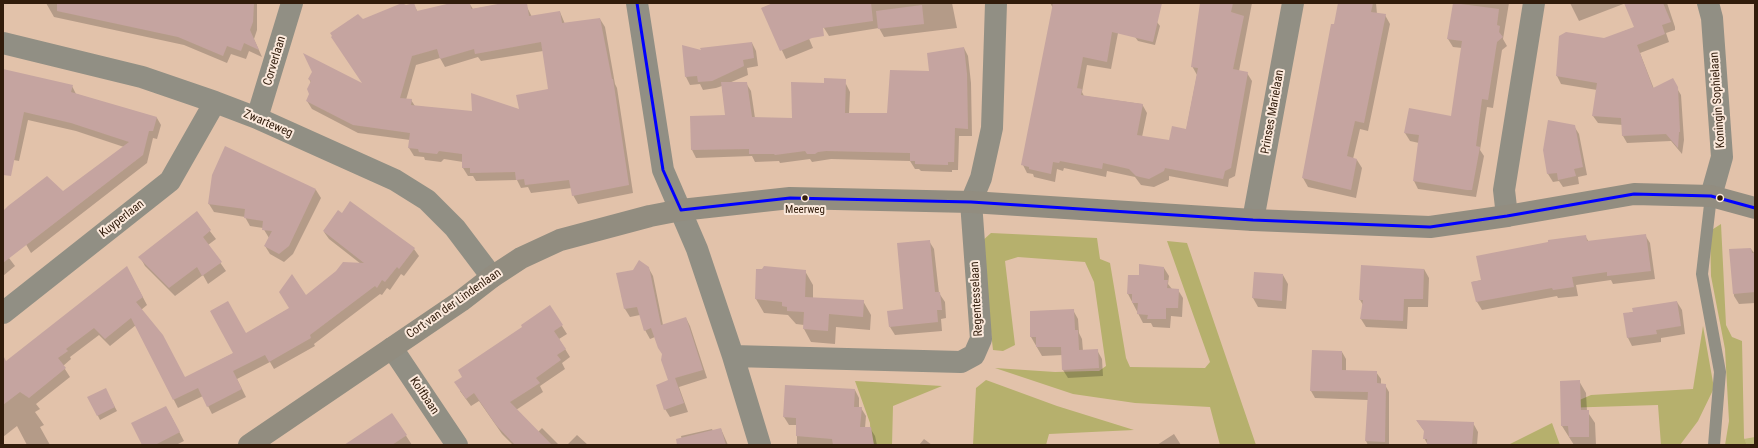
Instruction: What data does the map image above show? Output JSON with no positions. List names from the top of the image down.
{
  "streets": {
    "main road": ["Cort van der Lindenlaan"],
    "street": [
      "Corverlaan",
      "Koningin Sophielaan",
      "Prinses Marielaan",
      "Zwarteweg",
      "Kuyperlaan",
      "Regentesselaan",
      "Kolfbaan"
    ]
  },
  "crossings": [
    ["Corverlaan", "Zwarteweg"],
    ["Koningin Sophielaan", "Cort van der Lindenlaan"],
    ["Prinses Marielaan", "Cort van der Lindenlaan"],
    ["Zwarteweg", "Kuyperlaan"],
    ["Zwarteweg", "Cort van der Lindenlaan"],
    ["Regentesselaan", "Cort van der Lindenlaan"],
    ["Cort van der Lindenlaan", "Kolfbaan"]
  ],
  "places": ["Meerweg"]
}
